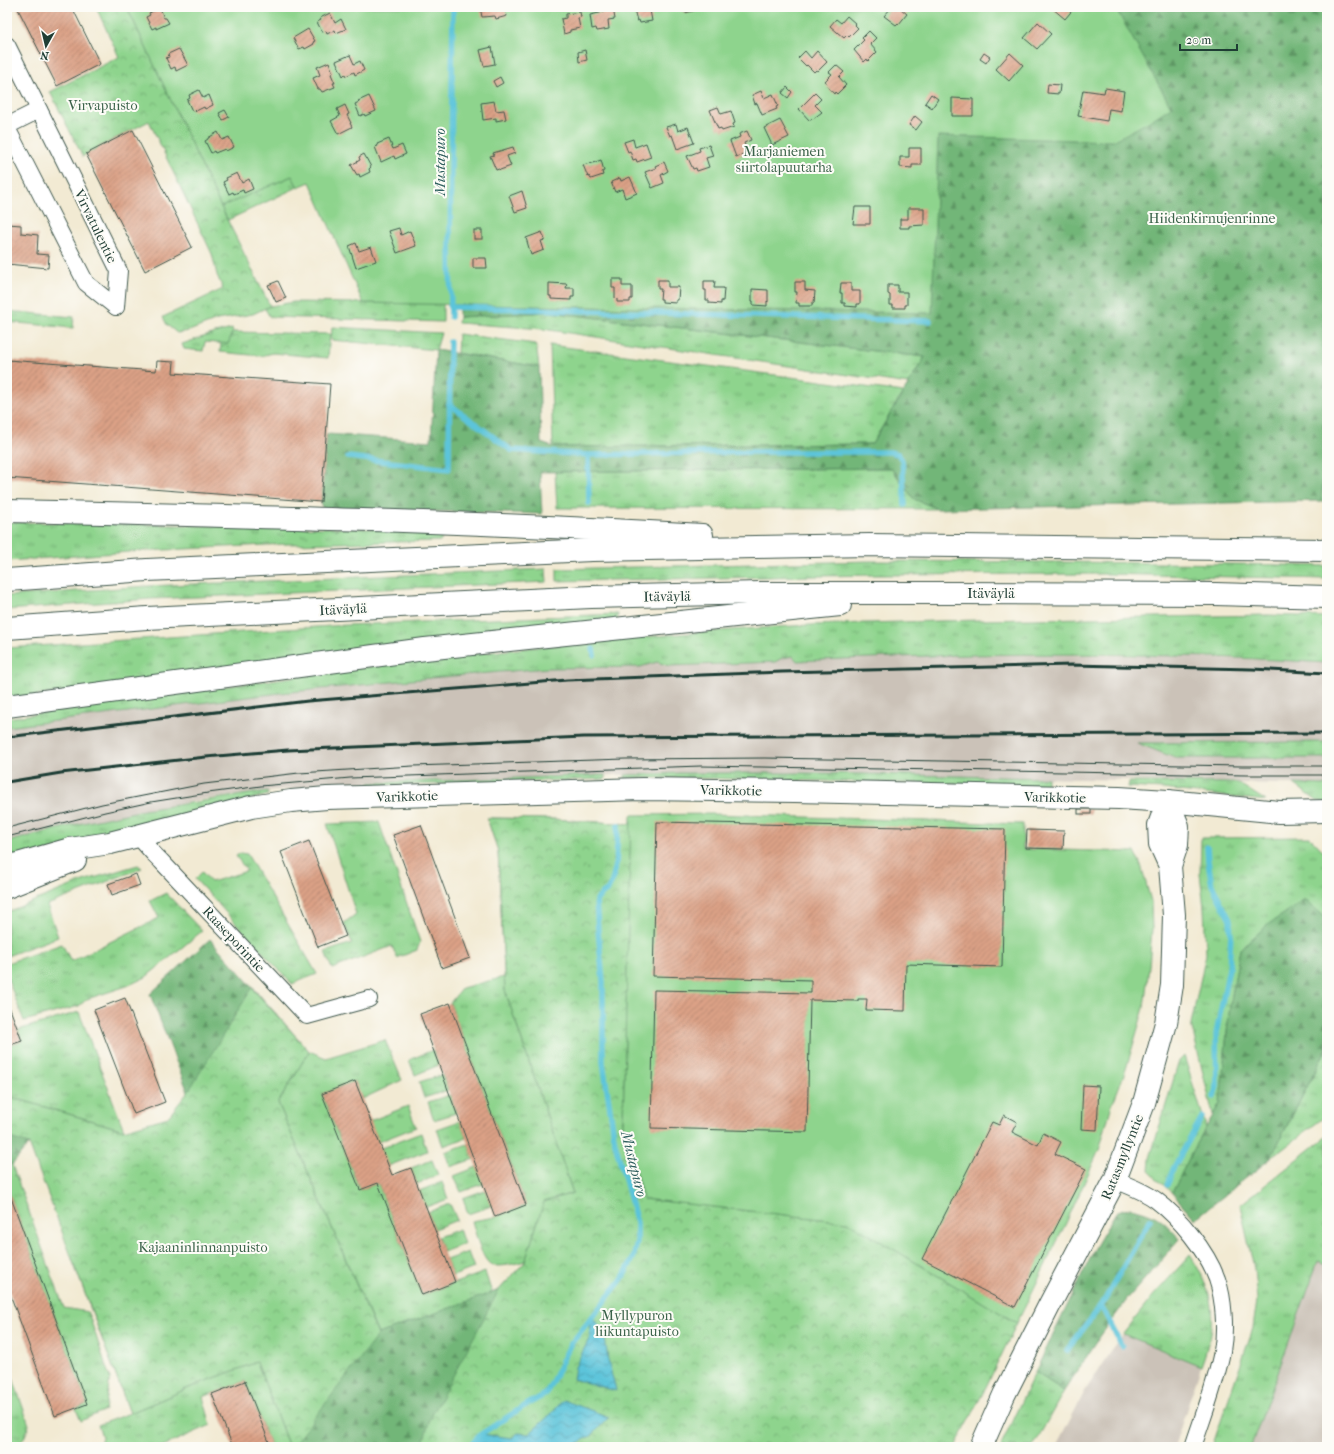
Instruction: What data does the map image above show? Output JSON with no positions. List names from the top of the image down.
{
  "streets": {
    "main road": ["Itäväylä", "Varikkotie", "Ratasmyllyntie"],
    "street": ["Virvatulentie", "Raaseporintie"]
  },
  "crossings": [
    ["Varikkotie", "Raaseporintie"],
    ["Varikkotie", "Ratasmyllyntie"]
  ],
  "water": ["Mustapuro"],
  "parks": [
    "Virvapuisto",
    "Marjaniemen siirtolapuutarha",
    "Hiidenkirnujenrinne",
    "Kajaaninlinnanpuisto",
    "Myllypuron liikuntapuisto"
  ],
  "scale_bar": "20 m",
  "north": "bottom"
}
